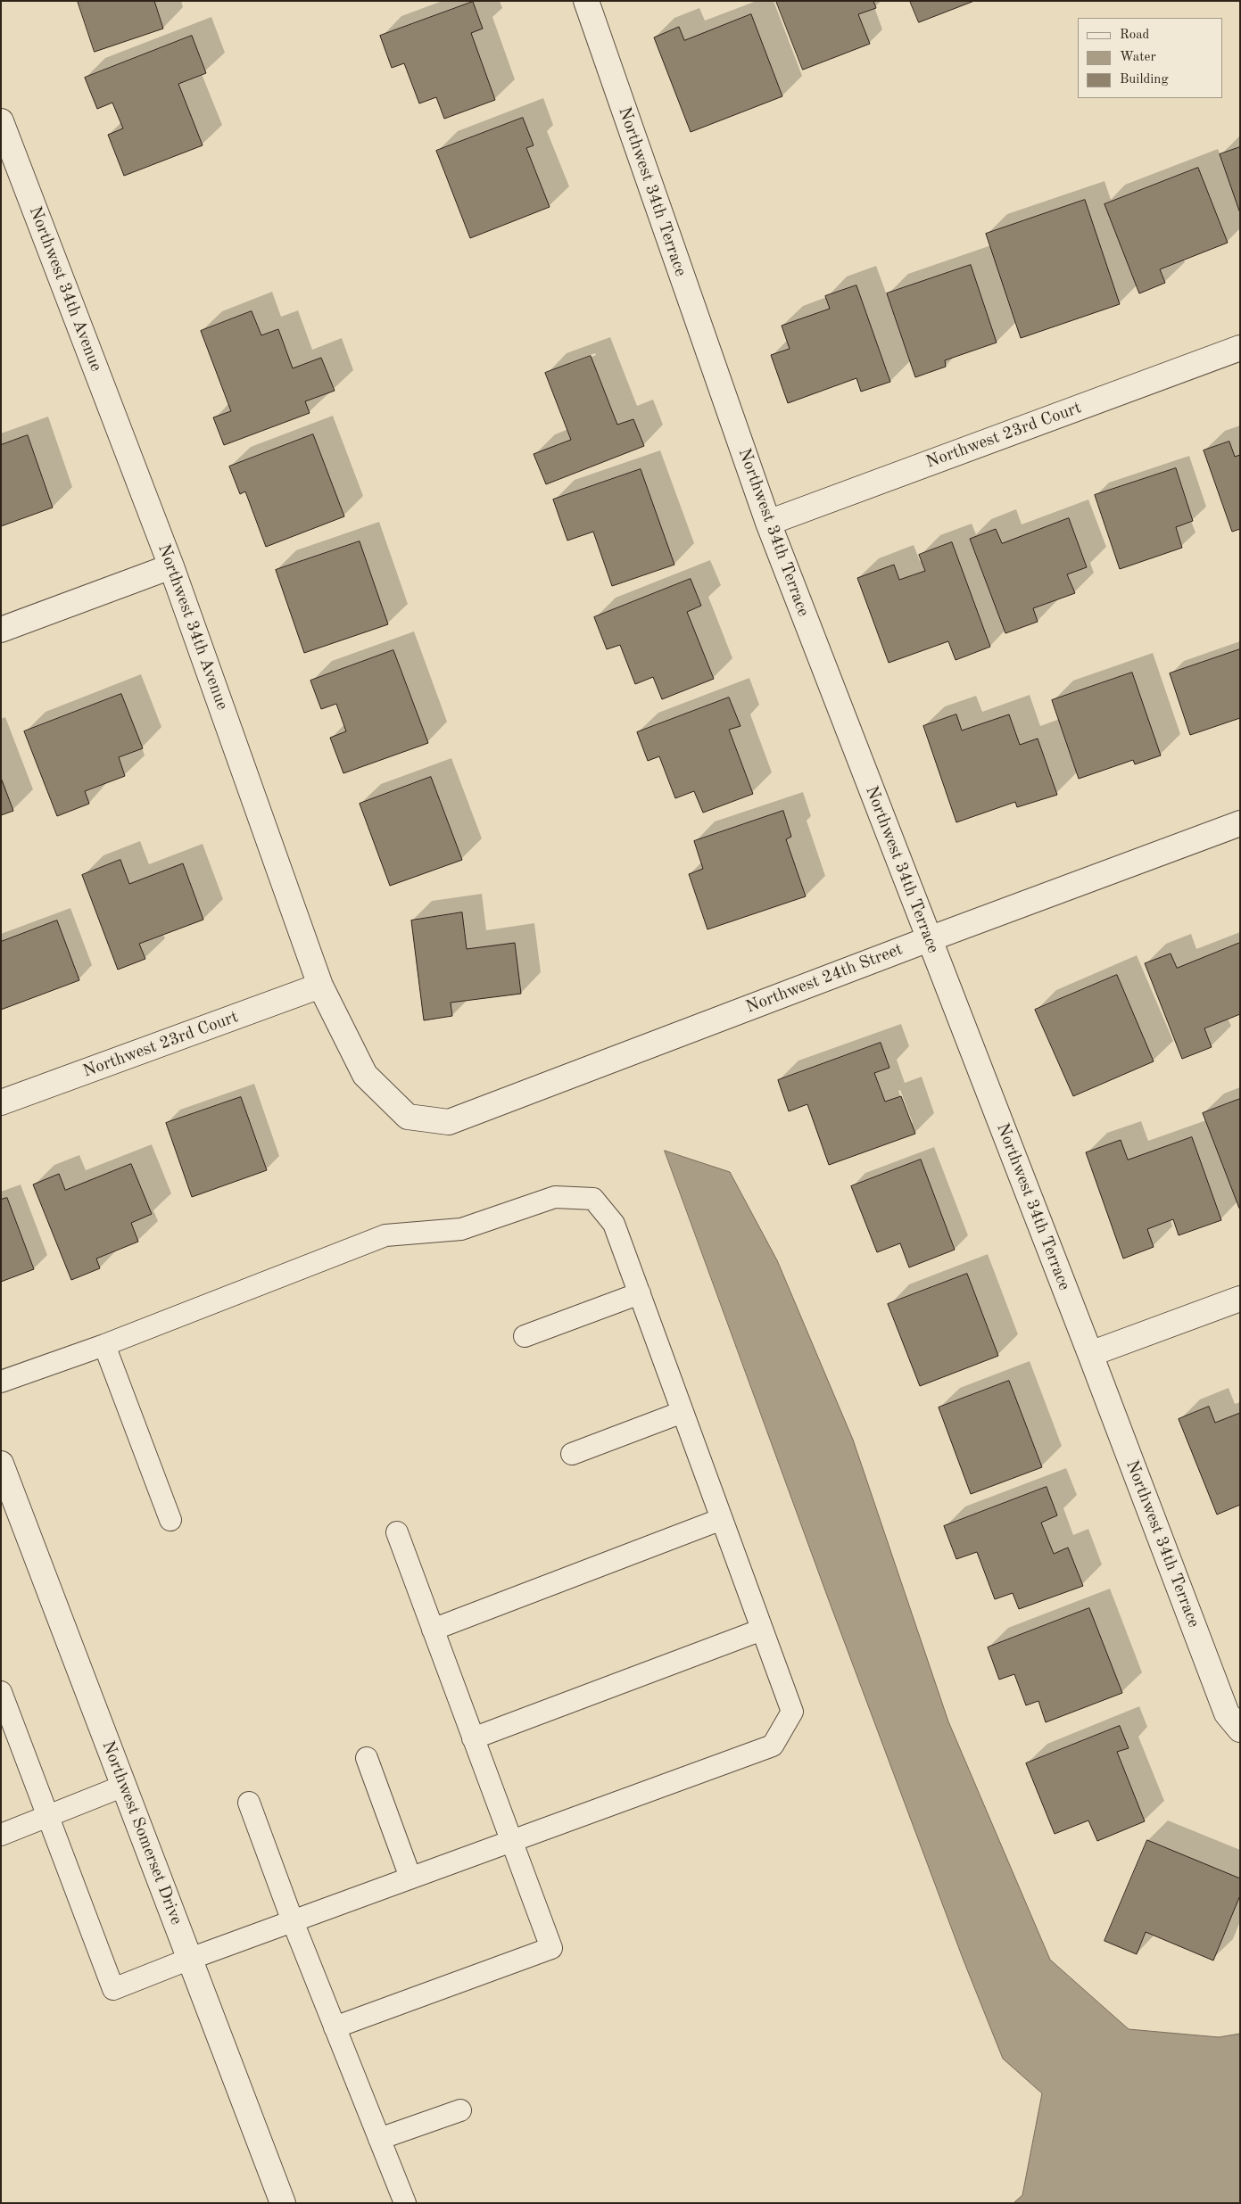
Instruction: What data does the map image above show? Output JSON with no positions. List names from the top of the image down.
{
  "streets": {
    "street": [
      "Northwest 34th Terrace",
      "Northwest 34th Avenue",
      "Northwest 23rd Court",
      "Northwest 24th Street",
      "Northwest Somerset Drive"
    ]
  },
  "crossings": [
    ["Northwest 34th Terrace", "Northwest 23rd Court"],
    ["Northwest 34th Terrace", "Northwest 24th Street"],
    ["Northwest 34th Avenue", "Northwest 23rd Court"],
    ["Northwest 34th Avenue", "Northwest 24th Street"]
  ],
  "legend": ["Road", "Water", "Building"]
}
